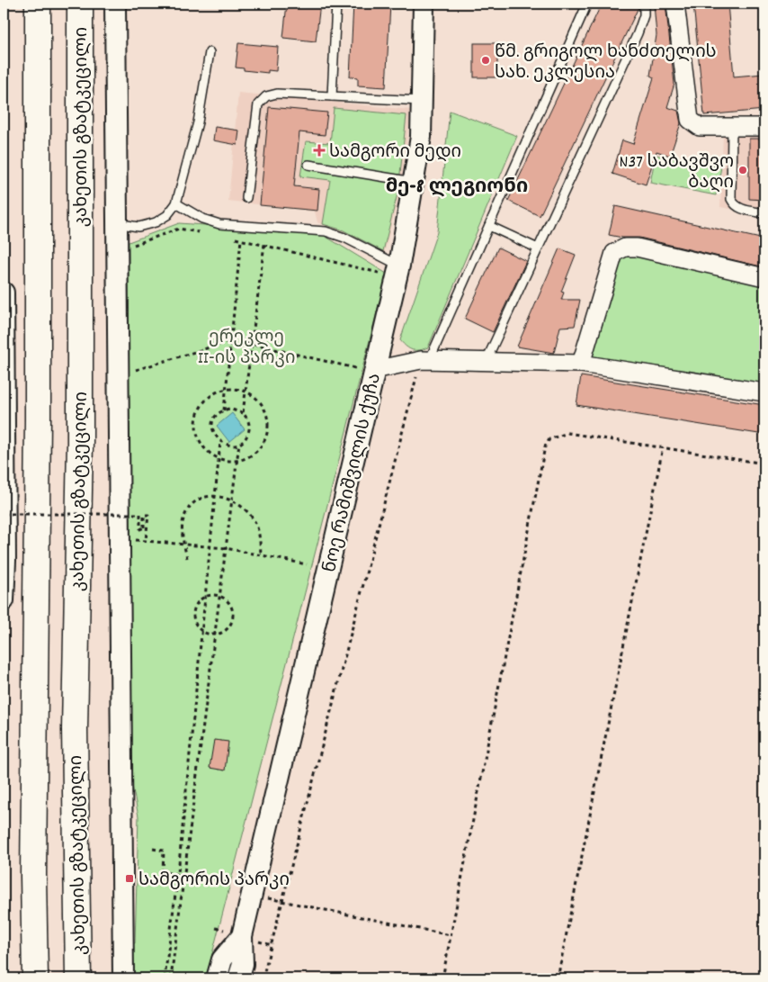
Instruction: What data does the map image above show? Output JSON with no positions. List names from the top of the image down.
{
  "streets": {
    "highway": ["კახეთის გზატკეცილი"],
    "street": ["ნოე რამიშვილის ქუჩა"]
  },
  "districts": ["მე-8 ლეგიონი"],
  "parks": ["ერეკლე II-ის პარკი"],
  "places": {
    "other": ["წმ. გრიგოლ ხანძთელის სახ. ეკლესია", "N37 საბავშვო ბაღი"],
    "health": ["სამგორი მედი"],
    "transit": ["სამგორის პარკი"]
  }
}
